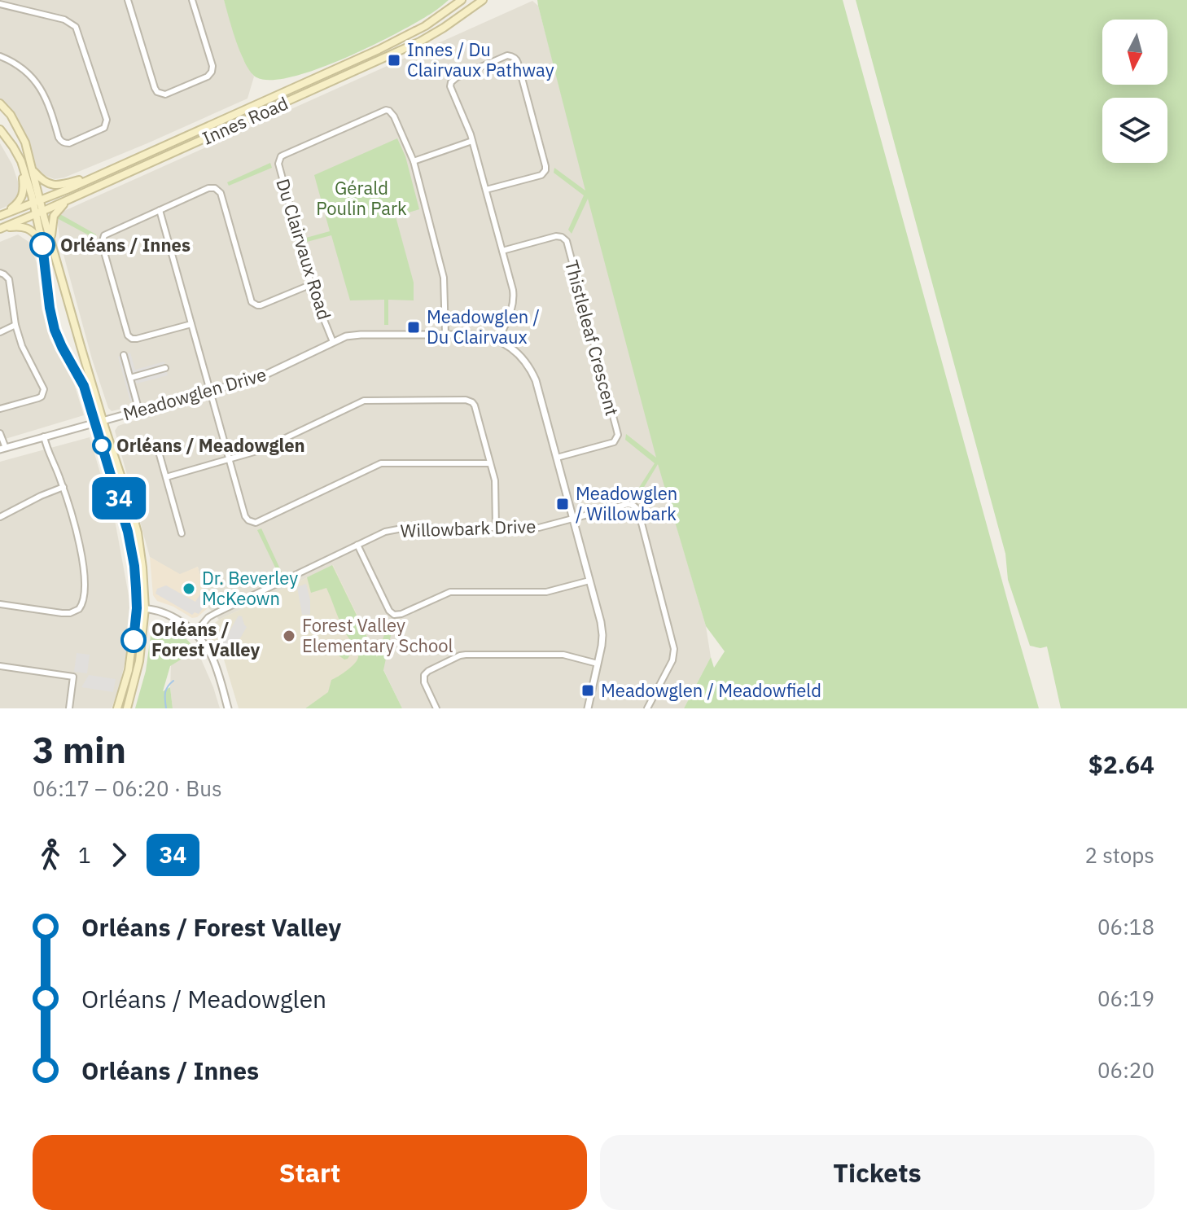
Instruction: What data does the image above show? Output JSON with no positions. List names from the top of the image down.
{
  "streets": {
    "main road": ["Innes Road"],
    "street": [
      "Du Clairvaux Road",
      "Thistleleaf Crescent",
      "Meadowglen Drive",
      "Willowbark Drive"
    ]
  },
  "crossings": [
    ["Du Clairvaux Road", "Meadowglen Drive"],
    ["Thistleleaf Crescent", "Meadowglen Drive"],
    ["Meadowglen Drive", "Willowbark Drive"]
  ],
  "parks": ["Gérald Poulin Park"],
  "places": {
    "transit": [
      "Innes / Du Clairvaux Pathway",
      "Meadowglen / Du Clairvaux",
      "Meadowglen / Willowbark",
      "Meadowglen / Meadowfield"
    ],
    "other": [
      "Orléans / Innes",
      "Orléans / Meadowglen",
      "Dr. Beverley McKeown",
      "Forest Valley Elementary School",
      "Orléans / Forest Valley"
    ]
  },
  "lines": ["bus line 34"],
  "north": "bottom",
  "page": {
    "on_map": "34",
    "heading": ["3 min", "06:17 – 06:20 · Bus", "$2.64"],
    "legs": ["1", "34", "2 stops"],
    "list": [
      {
        "name": "Orléans / Forest Valley",
        "value": "06:18"
      },
      {
        "name": "Orléans / Meadowglen",
        "value": "06:19"
      },
      {
        "name": "Orléans / Innes",
        "value": "06:20"
      }
    ],
    "buttons": ["Start", "Tickets"]
  }
}
